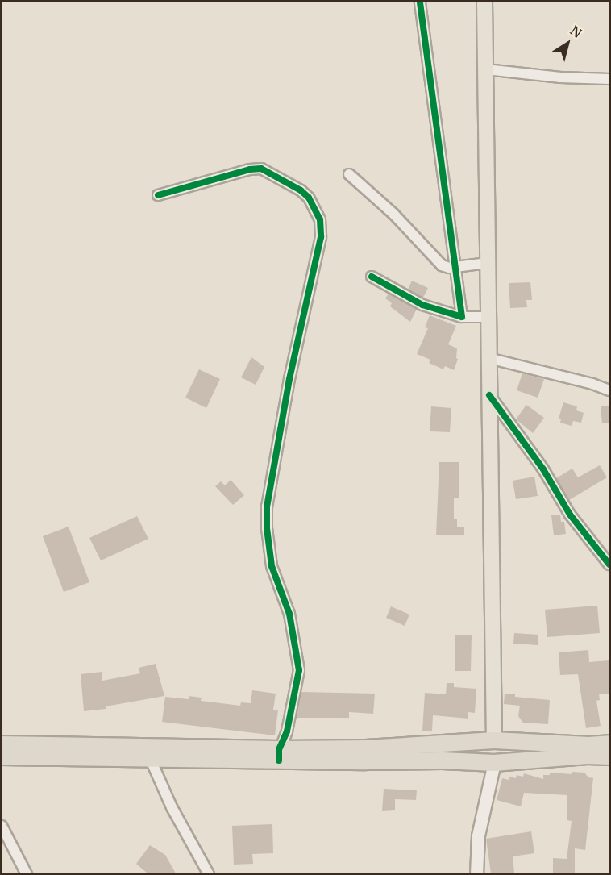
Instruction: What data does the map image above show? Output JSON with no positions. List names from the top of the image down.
{
  "north": "top right"
}
